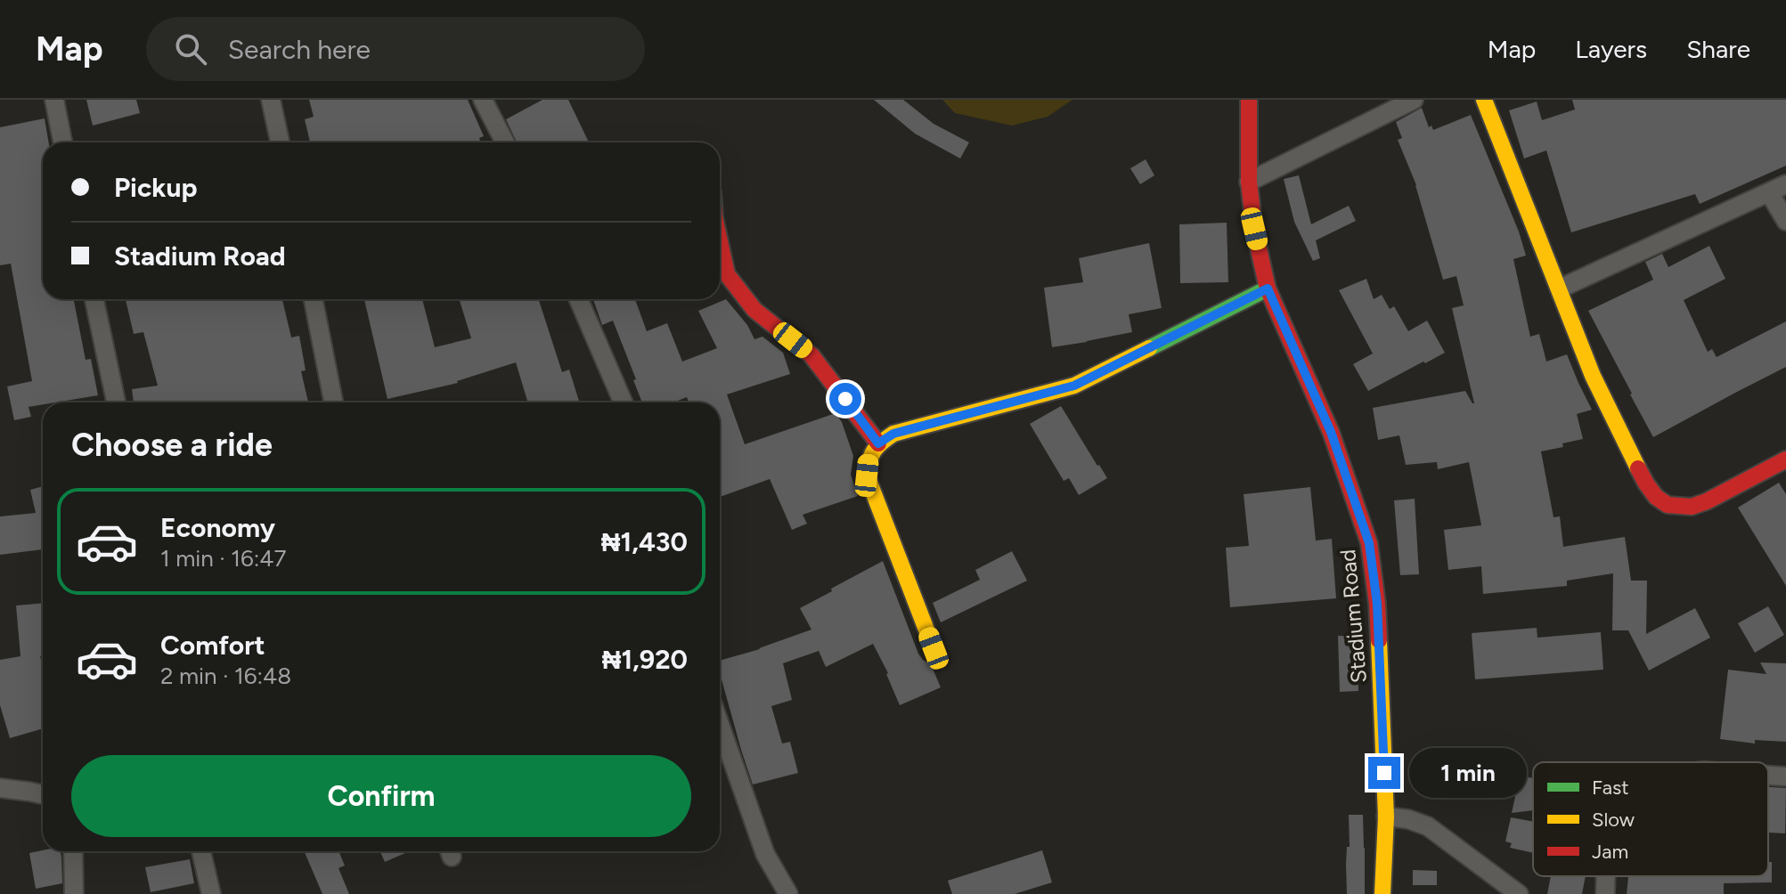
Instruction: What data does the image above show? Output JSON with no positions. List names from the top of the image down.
{
  "streets": {
    "street": ["Stadium Road"]
  },
  "legend": ["Fast", "Slow", "Jam"],
  "page": {
    "header": "Map",
    "search": "Search here",
    "nav": ["Map", "Layers", "Share"],
    "banner": ["Pickup", "Stadium Road"],
    "heading": "Choose a ride",
    "list": [
      {
        "name": "Economy",
        "note": "1 min · 16:47",
        "value": "₦1,430"
      },
      {
        "name": "Comfort",
        "note": "2 min · 16:48",
        "value": "₦1,920"
      }
    ],
    "buttons": "Confirm",
    "bubble": "1 min"
  }
}
